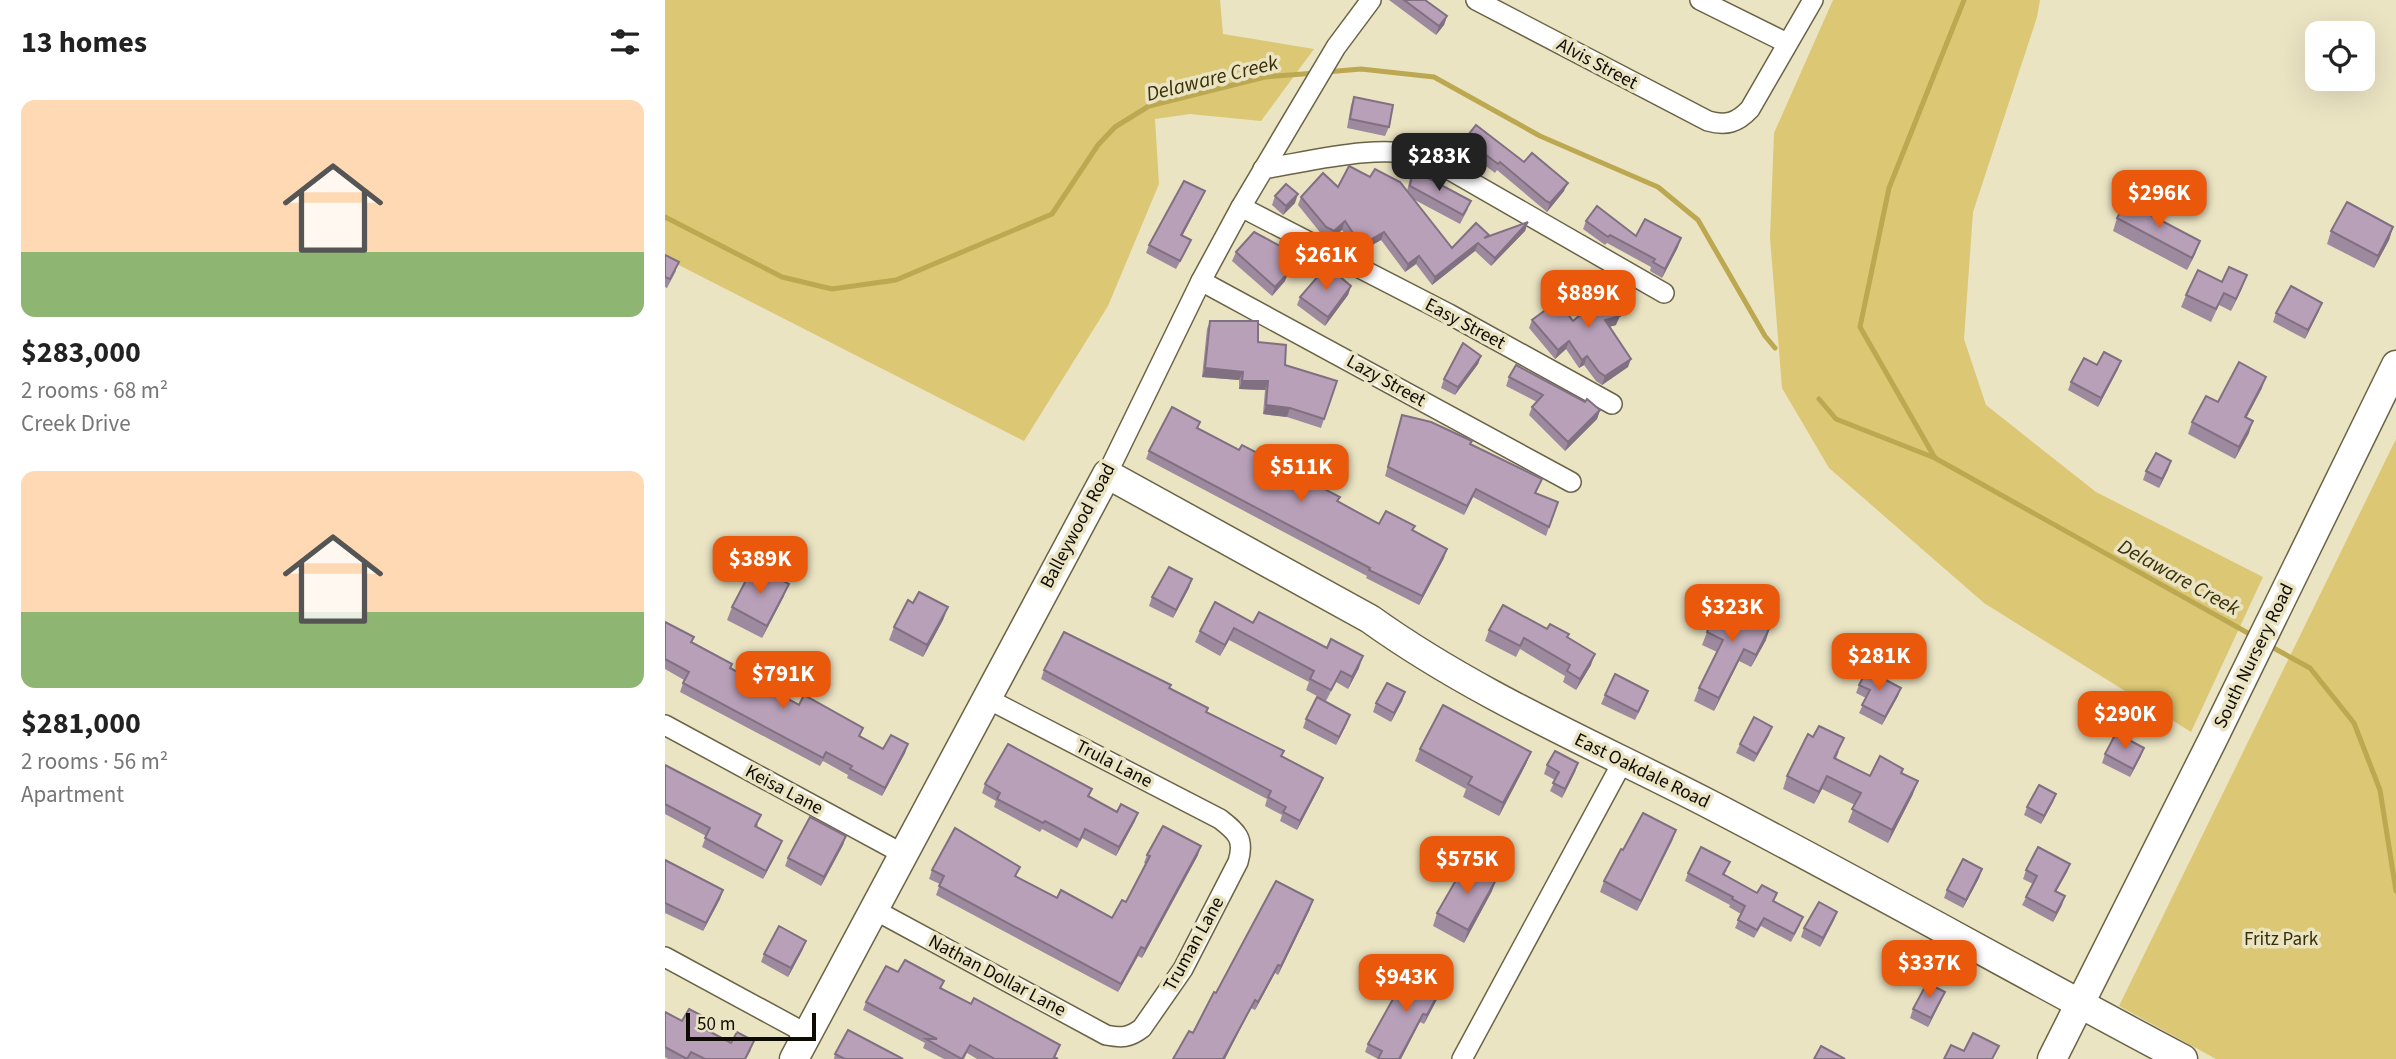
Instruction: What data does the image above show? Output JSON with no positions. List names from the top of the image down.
{
  "streets": {
    "street": [
      "Alvis Street",
      "Easy Street",
      "Lazy Street",
      "Balleywood Road",
      "South Nursery Road",
      "Trula Lane",
      "East Oakdale Road",
      "Keisa Lane",
      "Truman Lane",
      "Nathan Dollar Lane"
    ]
  },
  "crossings": [
    ["Easy Street", "Balleywood Road"],
    ["Lazy Street", "Balleywood Road"],
    ["Balleywood Road", "Trula Lane"],
    ["Balleywood Road", "East Oakdale Road"],
    ["Balleywood Road", "Keisa Lane"],
    ["Balleywood Road", "Nathan Dollar Lane"],
    ["South Nursery Road", "East Oakdale Road"],
    ["Trula Lane", "Truman Lane"],
    ["Truman Lane", "Nathan Dollar Lane"]
  ],
  "water": ["Delaware Creek"],
  "parks": ["Fritz Park"],
  "scale_bar": "50 m",
  "page": {
    "heading": "13 homes",
    "list": [
      {
        "name": "$283,000",
        "note": "2 rooms · 68 m² · Creek Drive"
      },
      {
        "name": "$281,000",
        "note": "2 rooms · 56 m² · Apartment"
      }
    ],
    "price": [
      "$283K",
      "$296K",
      "$261K",
      "$889K",
      "$511K",
      "$389K",
      "$323K",
      "$281K",
      "$791K",
      "$290K",
      "$575K",
      "$337K",
      "$943K"
    ],
    "scale": "50 m"
  }
}
